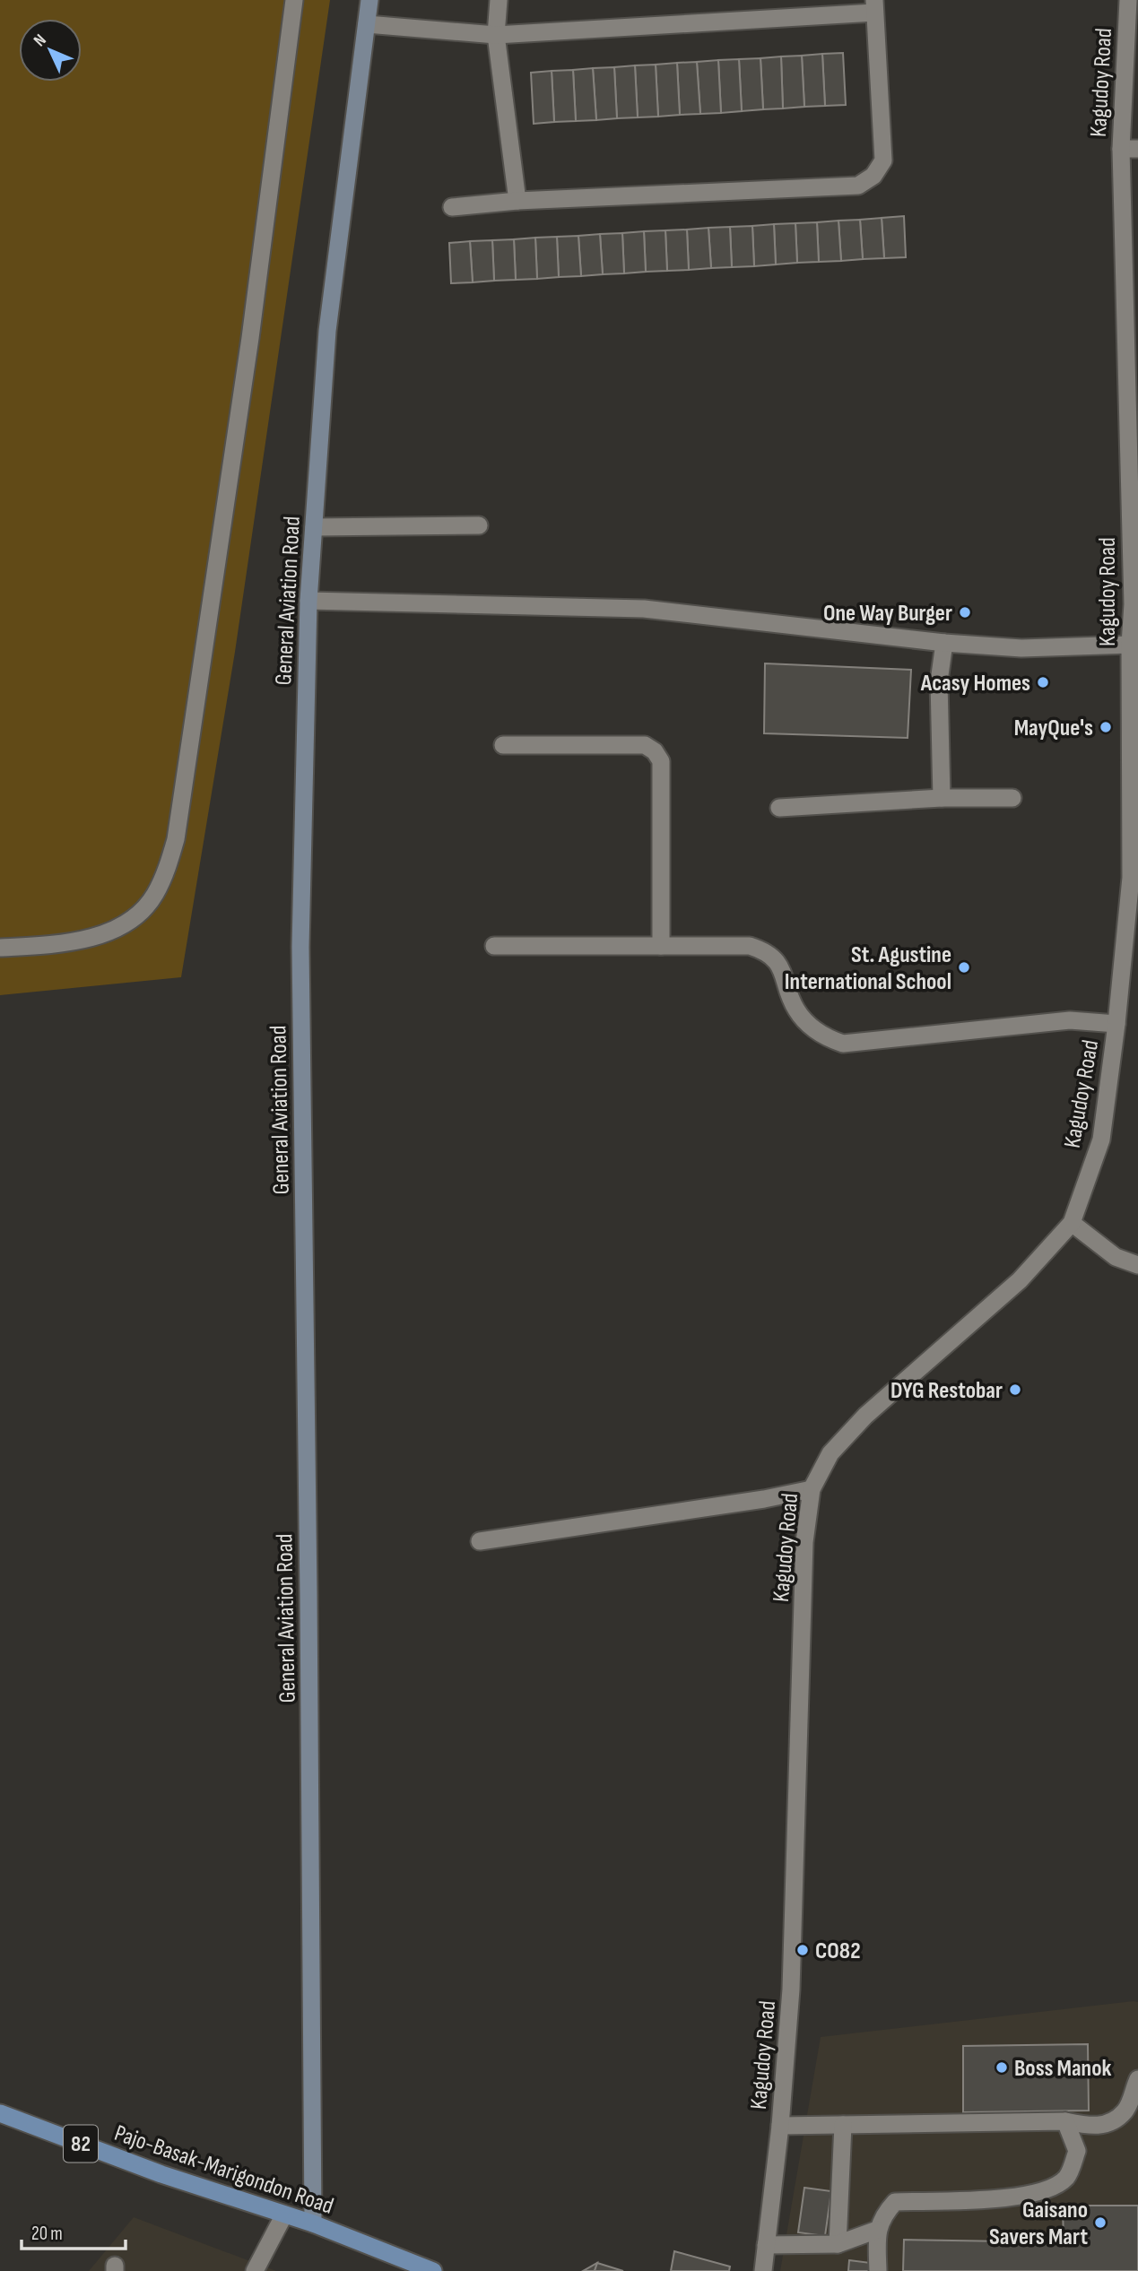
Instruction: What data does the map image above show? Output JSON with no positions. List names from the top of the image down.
{
  "streets": {
    "main road": ["General Aviation Road", "82", "Pajo-Basak-Marigondon Road"],
    "street": ["Kagudoy Road"]
  },
  "crossings": [
    ["General Aviation Road", "Pajo-Basak-Marigondon Road"]
  ],
  "places": [
    "One Way Burger",
    "Acasy Homes",
    "MayQue's",
    "St. Agustine International School",
    "DYG Restobar",
    "CO82",
    "Boss Manok",
    "Gaisano Savers Mart"
  ],
  "scale_bar": "20 m",
  "north": "top left"
}
